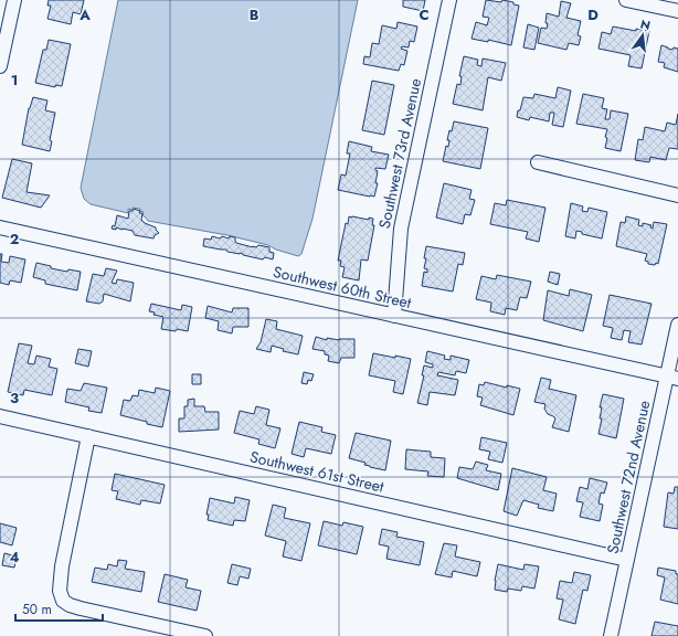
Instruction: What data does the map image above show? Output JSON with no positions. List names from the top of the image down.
{
  "streets": {
    "street": [
      "Southwest 73rd Avenue",
      "Southwest 60th Street",
      "Southwest 61st Street",
      "Southwest 72nd Avenue"
    ]
  },
  "crossings": [
    ["Southwest 73rd Avenue", "Southwest 60th Street"],
    ["Southwest 60th Street", "Southwest 72nd Avenue"],
    ["Southwest 61st Street", "Southwest 72nd Avenue"]
  ],
  "scale_bar": "50 m",
  "north": "top",
  "grid": {
    "columns": [
      "A",
      "B",
      "C",
      "D"
    ],
    "rows": [
      "1",
      "2",
      "3",
      "4"
    ]
  }
}
